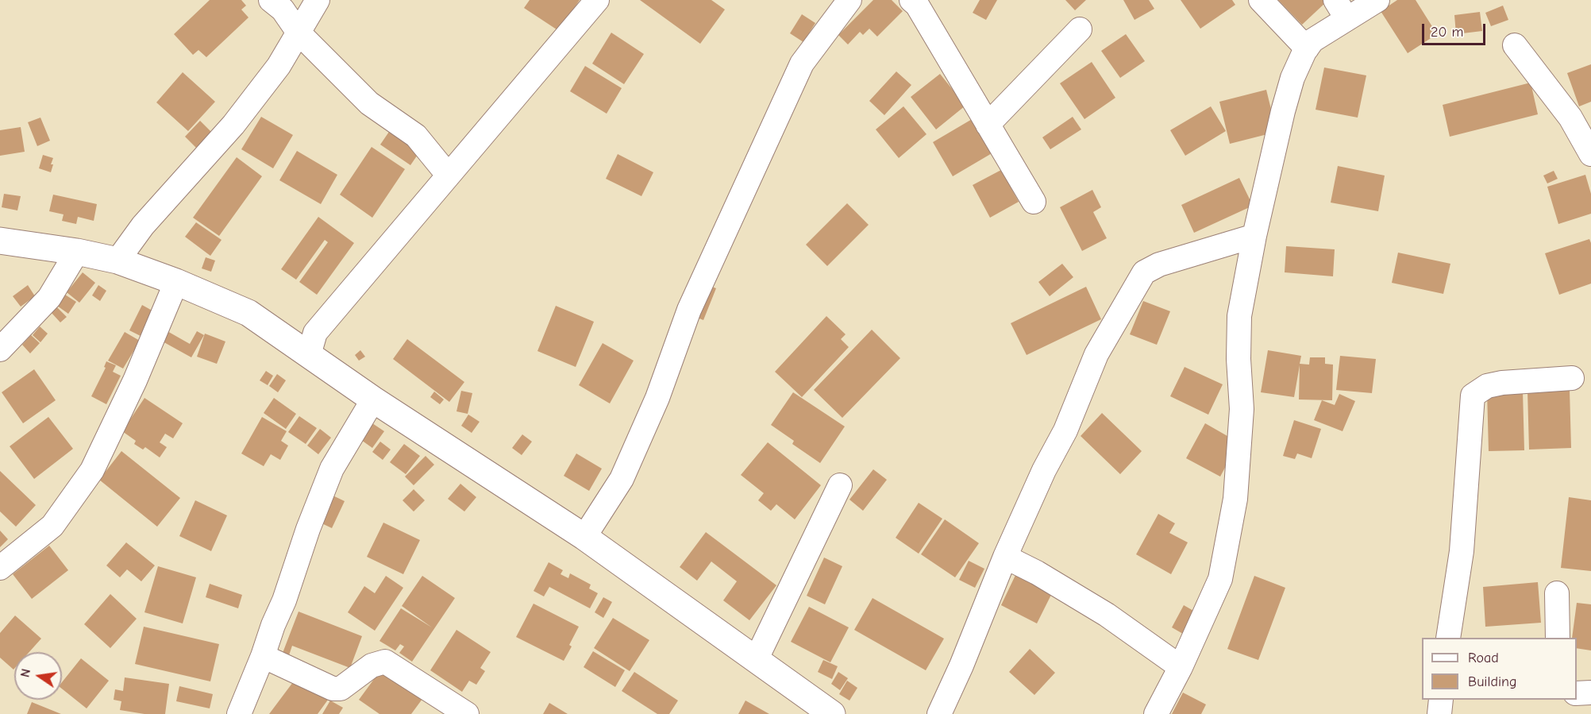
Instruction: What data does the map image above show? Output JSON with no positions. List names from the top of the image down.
{
  "legend": ["Road", "Building"],
  "scale_bar": "20 m",
  "north": "left"
}
